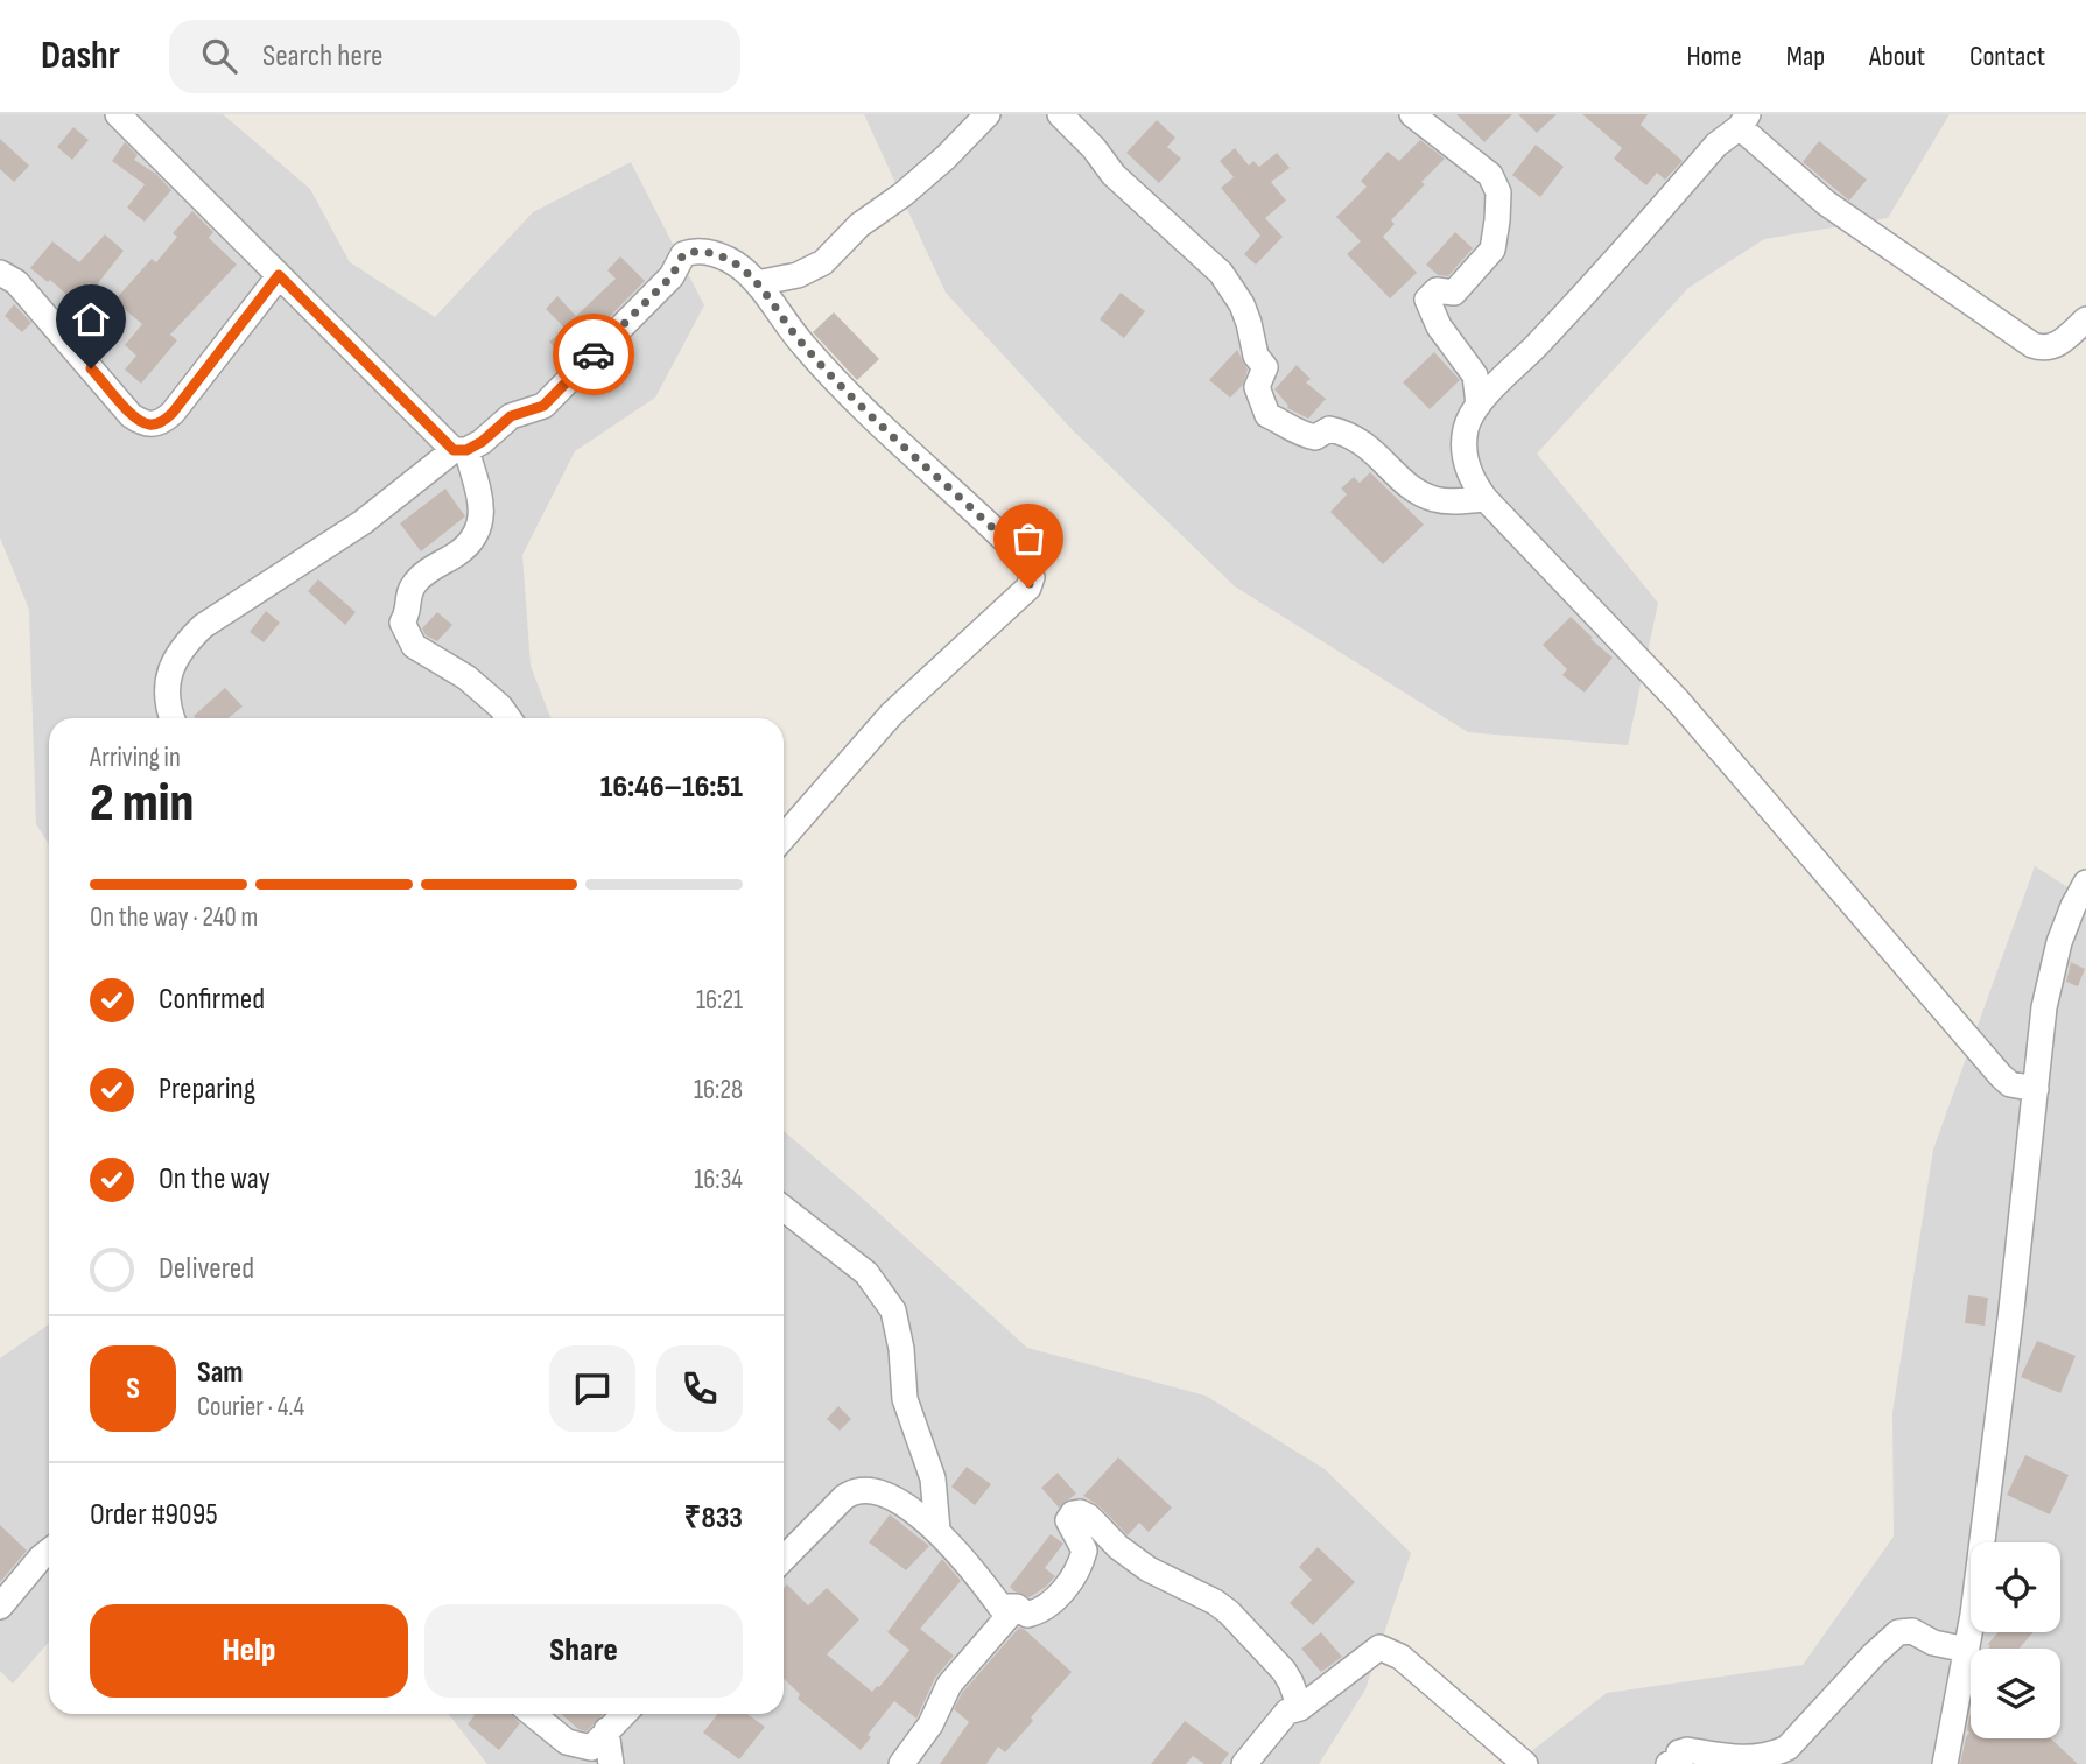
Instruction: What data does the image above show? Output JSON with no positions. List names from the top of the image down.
{
  "page": {
    "header": "Dashr",
    "search": "Search here",
    "nav": [
      "Home",
      "Map",
      "About",
      "Contact"
    ],
    "heading": ["2 min", "Arriving in", "16:46–16:51"],
    "panel": [
      "Sam",
      "Courier · 4.4",
      "Order #9095",
      "₹833"
    ],
    "bar": "On the way · 240 m",
    "list": [
      ["Confirmed", "16:21"],
      ["Preparing", "16:28"],
      ["On the way", "16:34"],
      "Delivered"
    ],
    "round": "S",
    "buttons": ["Help", "Share"]
  }
}
